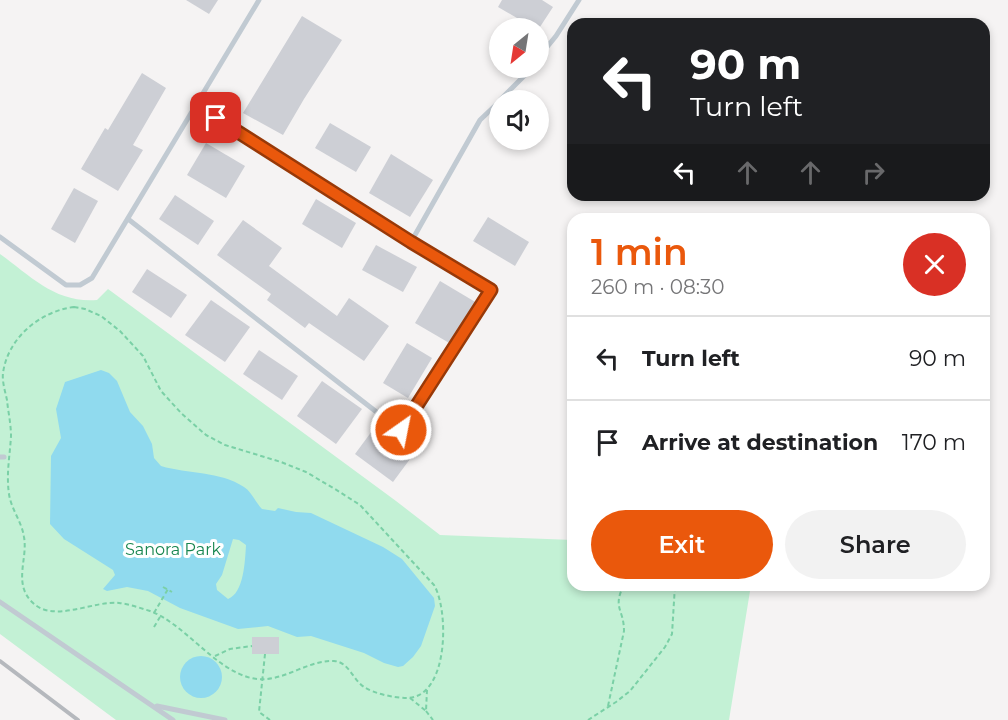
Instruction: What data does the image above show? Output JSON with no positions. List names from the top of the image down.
{
  "parks": ["Sanora Park"],
  "north": "bottom left",
  "page": {
    "turn": ["90 m", "Turn left"],
    "heading": ["1 min", "260 m · 08:30"],
    "list": [
      {
        "name": "Turn left",
        "value": "90 m"
      },
      {
        "name": "Arrive at destination",
        "value": "170 m"
      }
    ],
    "buttons": ["Exit", "Share"]
  }
}
